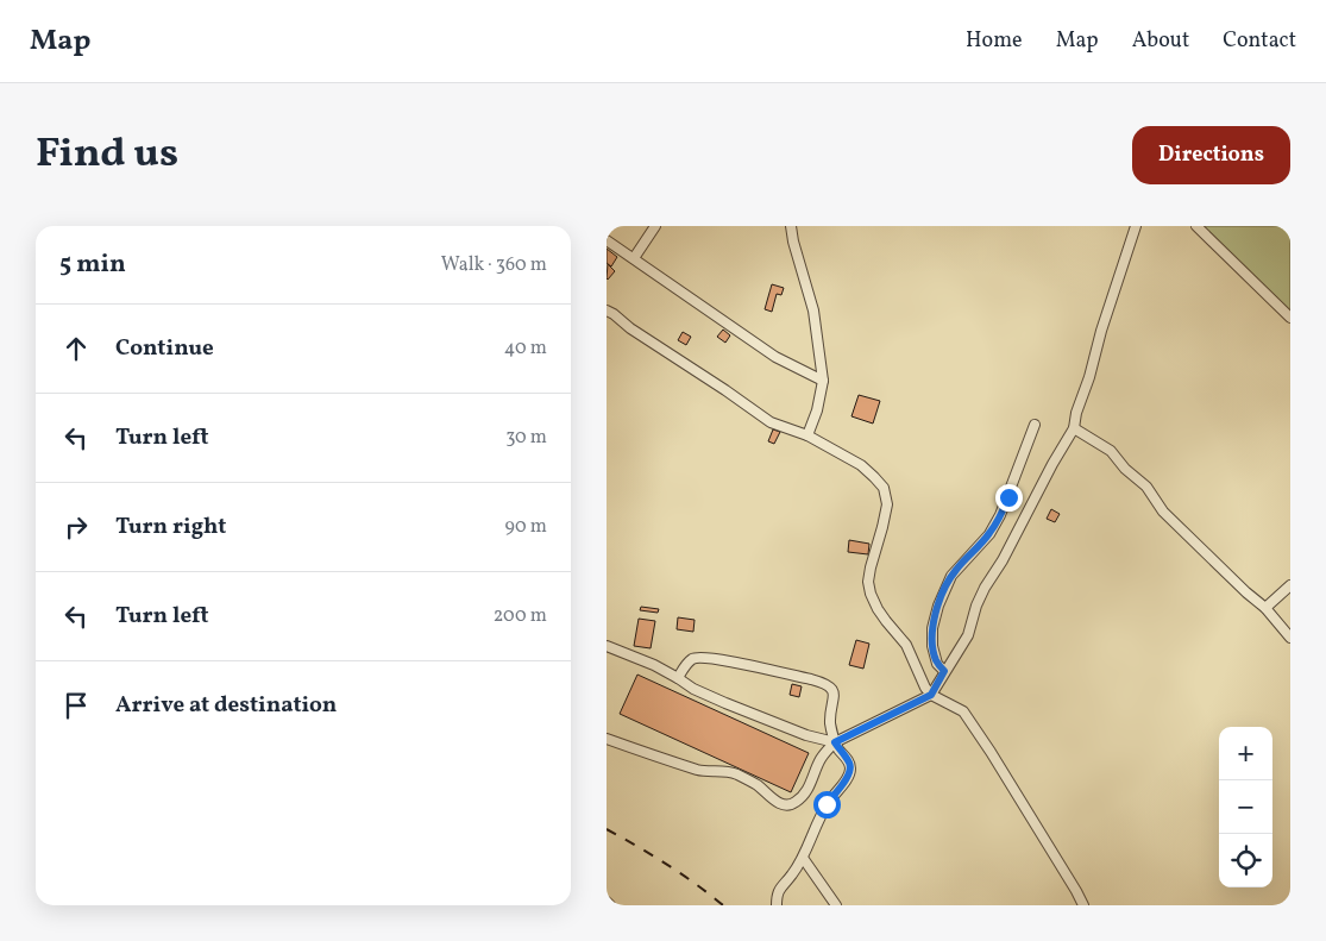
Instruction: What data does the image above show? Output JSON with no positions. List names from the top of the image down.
{
  "page": {
    "header": "Map",
    "nav": [
      "Home",
      "Map",
      "About",
      "Contact"
    ],
    "title": "Find us",
    "buttons": "Directions",
    "heading": ["5 min", "Walk · 360 m"],
    "list": [
      ["Continue", "40 m"],
      ["Turn left", "30 m"],
      ["Turn right", "90 m"],
      ["Turn left", "200 m"],
      "Arrive at destination"
    ],
    "map_buttons": ["+", "−"]
  }
}
